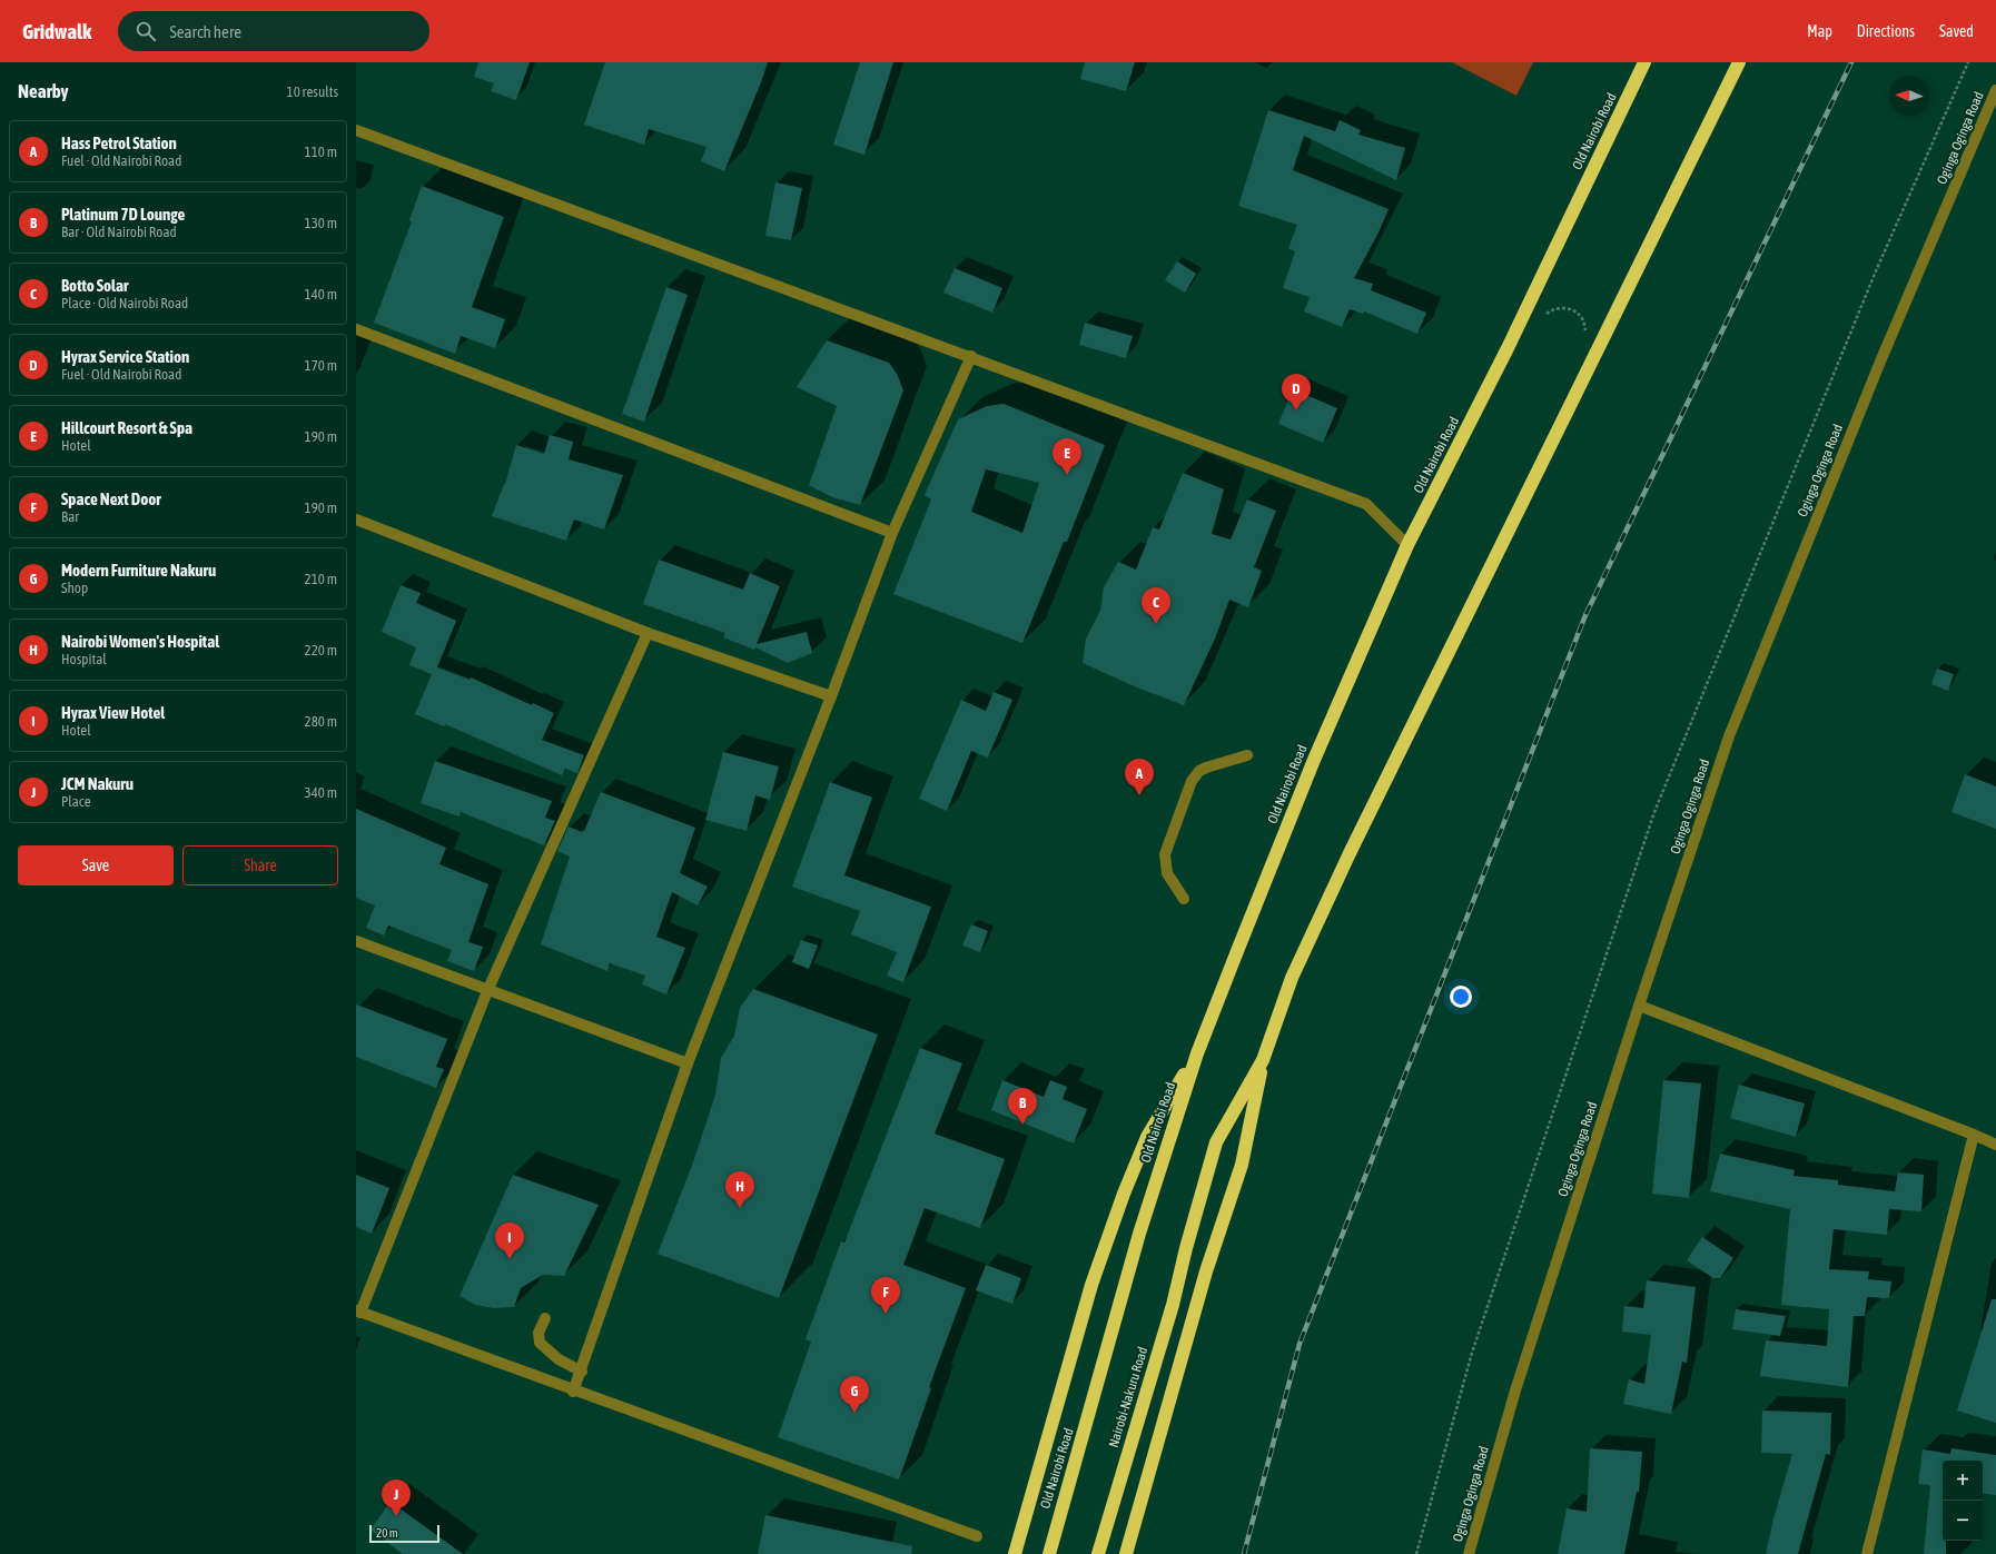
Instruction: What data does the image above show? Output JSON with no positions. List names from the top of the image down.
{
  "streets": {
    "highway": ["Old Nairobi Road", "Nairobi-Nakuru Road"],
    "street": ["Oginga Oginga Road"]
  },
  "scale_bar": "20 m",
  "north": "left",
  "page": {
    "header": "Gridwalk",
    "search": "Search here",
    "nav": ["Map", "Directions", "Saved"],
    "heading": ["Nearby", "10 results"],
    "list": [
      {
        "mark": "A",
        "name": "Hass Petrol Station",
        "note": "Fuel · Old Nairobi Road",
        "value": "110 m"
      },
      {
        "mark": "B",
        "name": "Platinum 7D Lounge",
        "note": "Bar · Old Nairobi Road",
        "value": "130 m"
      },
      {
        "mark": "C",
        "name": "Botto Solar",
        "note": "Place · Old Nairobi Road",
        "value": "140 m"
      },
      {
        "mark": "D",
        "name": "Hyrax Service Station",
        "note": "Fuel · Old Nairobi Road",
        "value": "170 m"
      },
      {
        "mark": "E",
        "name": "Hillcourt Resort & Spa",
        "note": "Hotel",
        "value": "190 m"
      },
      {
        "mark": "F",
        "name": "Space Next Door",
        "note": "Bar",
        "value": "190 m"
      },
      {
        "mark": "G",
        "name": "Modern Furniture Nakuru",
        "note": "Shop",
        "value": "210 m"
      },
      {
        "mark": "H",
        "name": "Nairobi Women's Hospital",
        "note": "Hospital",
        "value": "220 m"
      },
      {
        "mark": "I",
        "name": "Hyrax View Hotel",
        "note": "Hotel",
        "value": "280 m"
      },
      {
        "mark": "J",
        "name": "JCM Nakuru",
        "note": "Place",
        "value": "340 m"
      }
    ],
    "pins": [
      "D",
      "E",
      "C",
      "A",
      "B",
      "H",
      "I",
      "F",
      "G",
      "J"
    ],
    "buttons": ["Save", "Share"],
    "map_buttons": ["+", "−"],
    "scale": "20 m"
  }
}
